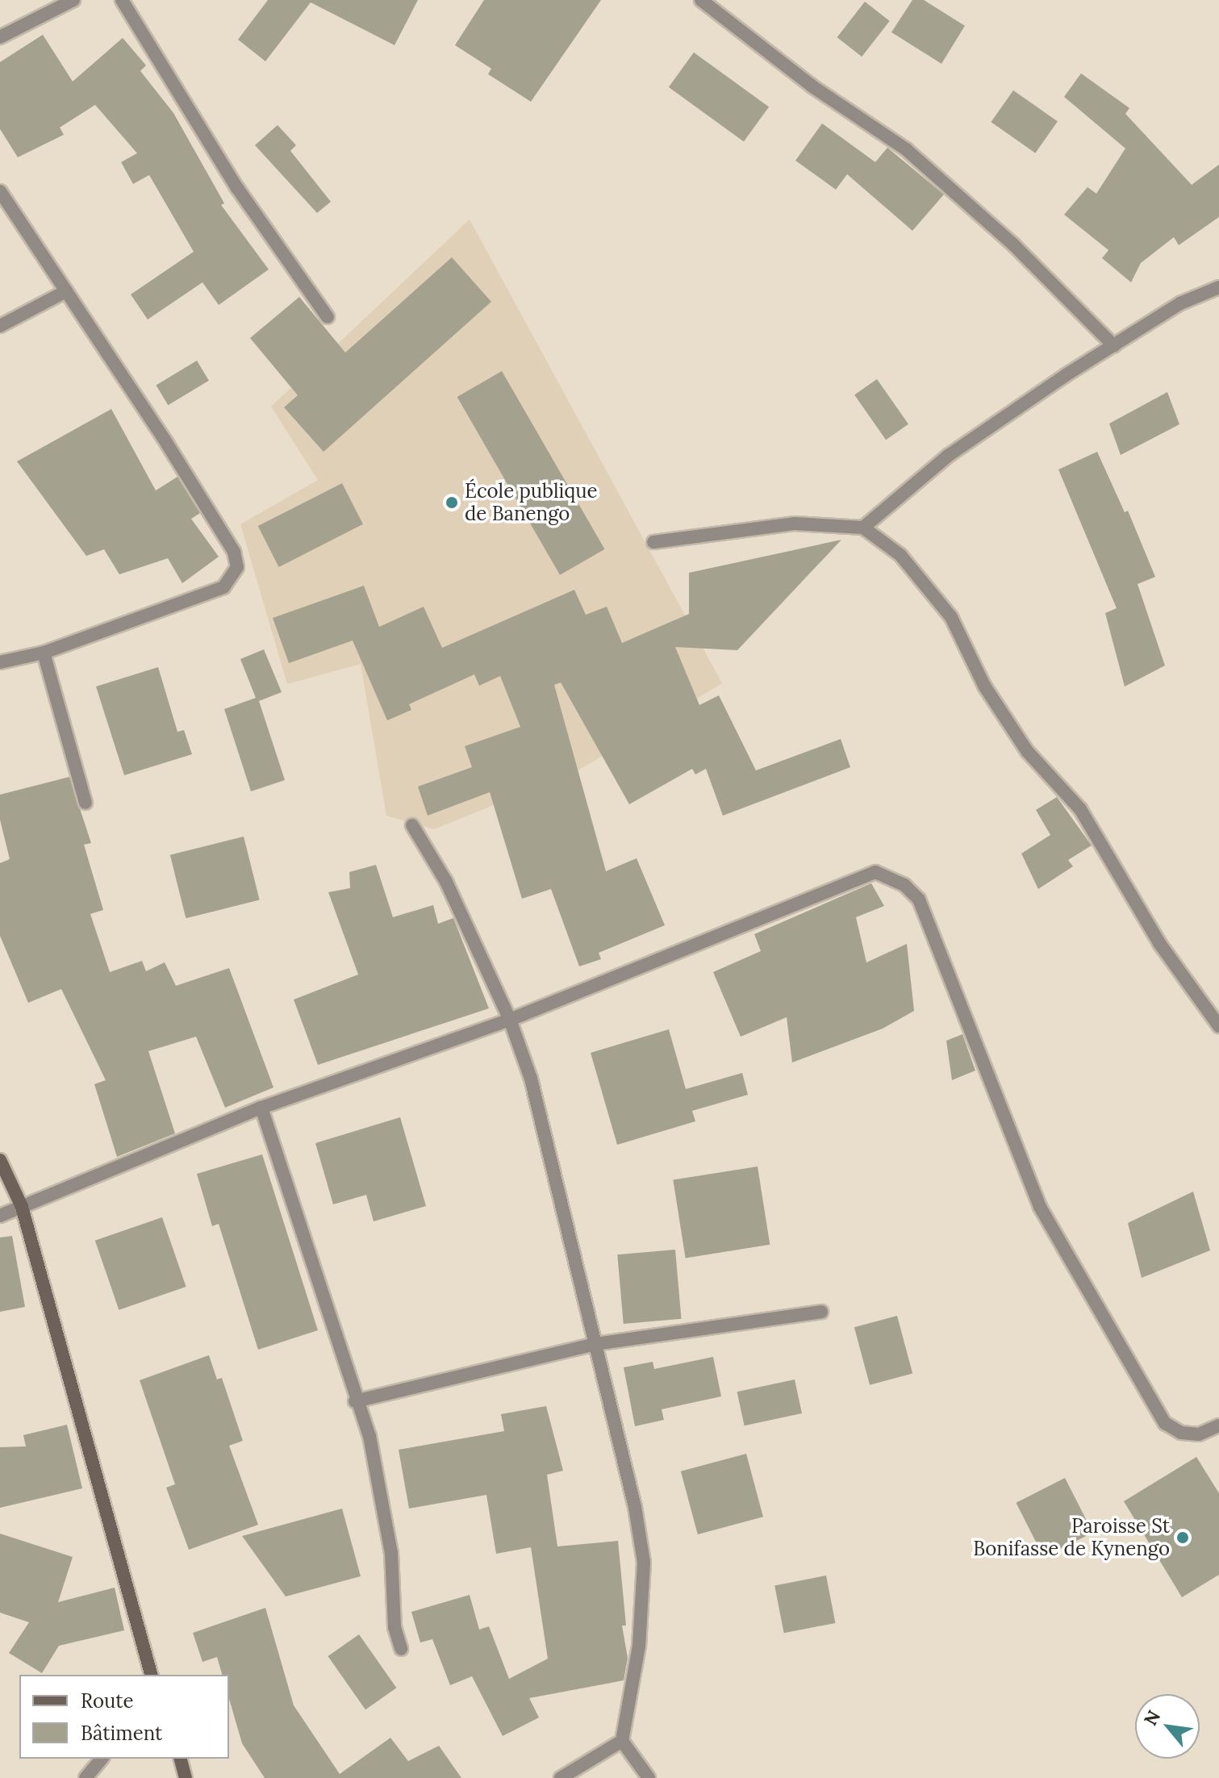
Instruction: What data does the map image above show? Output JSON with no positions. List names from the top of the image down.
{
  "places": ["École publique de Banengo", "Paroisse St Bonifasse de Kynengo"],
  "legend": ["Route", "Bâtiment"],
  "north": "top left"
}
